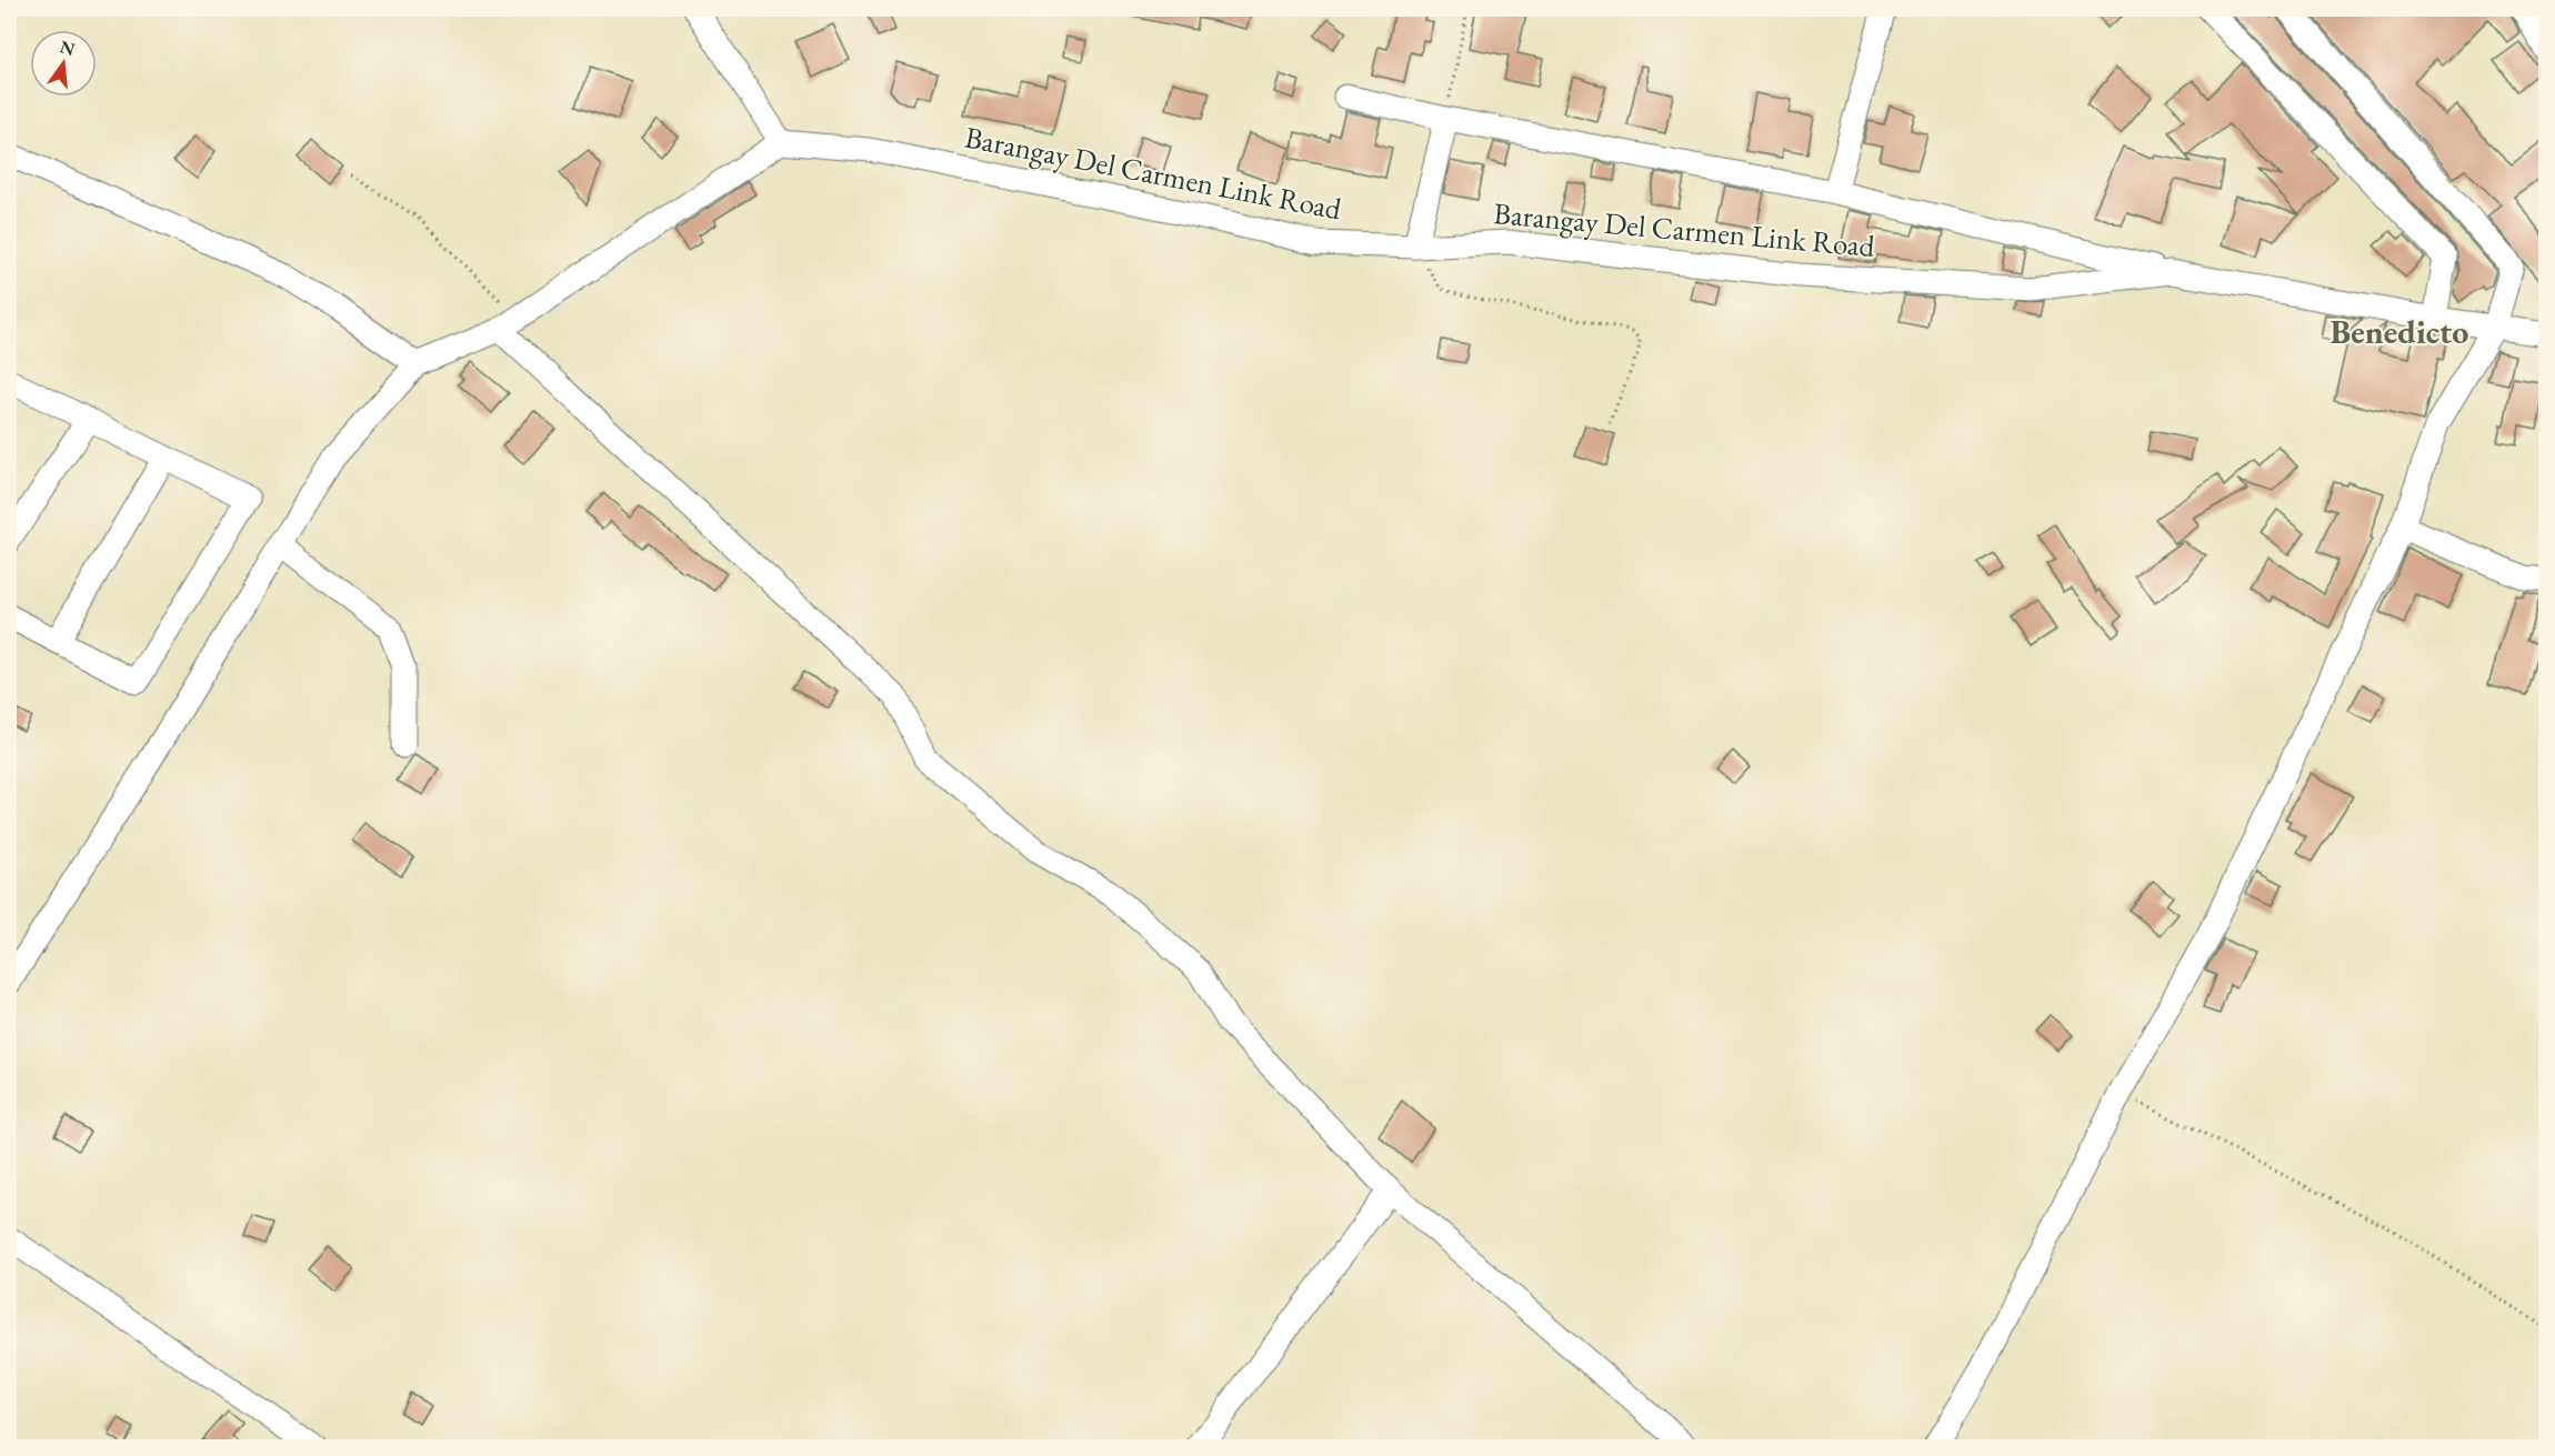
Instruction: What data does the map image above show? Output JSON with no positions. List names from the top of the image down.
{
  "streets": {
    "street": ["Barangay Del Carmen Link Road"]
  },
  "districts": ["Benedicto"],
  "north": "top"
}
